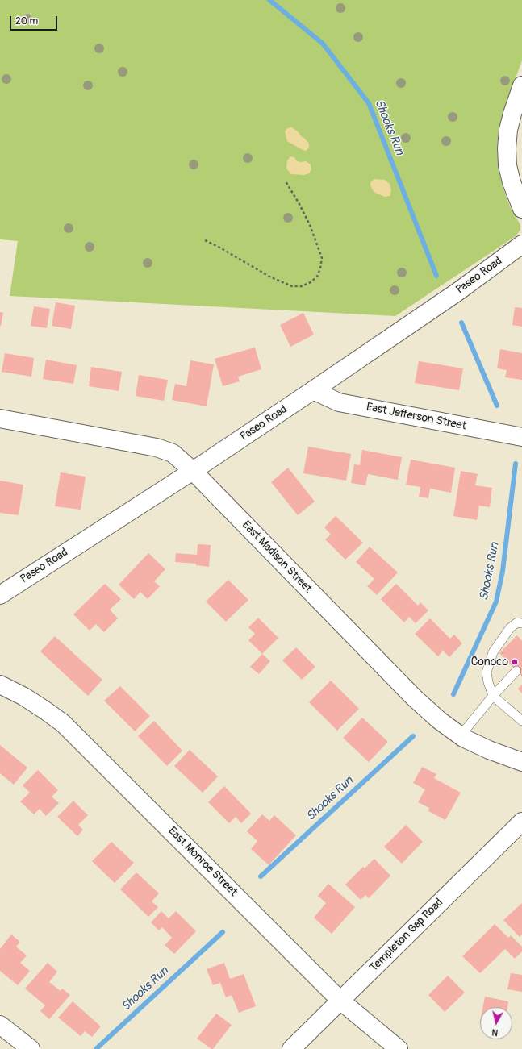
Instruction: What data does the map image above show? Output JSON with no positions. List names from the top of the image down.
{
  "streets": {
    "street": [
      "Paseo Road",
      "East Jefferson Street",
      "East Madison Street",
      "East Monroe Street",
      "Templeton Gap Road"
    ]
  },
  "crossings": [
    ["Paseo Road", "East Jefferson Street"],
    ["Paseo Road", "East Madison Street"],
    ["East Monroe Street", "Templeton Gap Road"]
  ],
  "water": ["Shooks Run"],
  "places": ["Conoco"],
  "scale_bar": "20 m",
  "north": "bottom"
}
